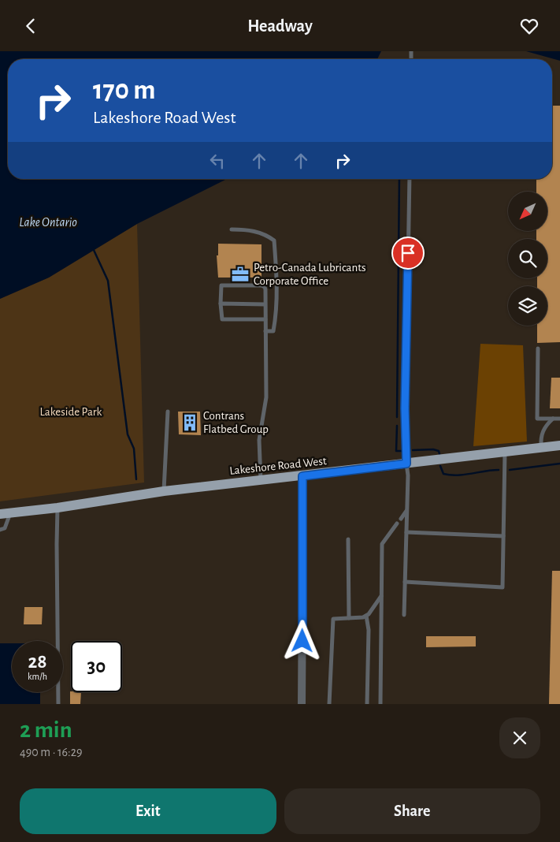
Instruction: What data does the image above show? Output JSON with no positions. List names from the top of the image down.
{
  "streets": {
    "main road": ["Lakeshore Road West"]
  },
  "water": ["Lake Ontario"],
  "parks": ["Lakeside Park"],
  "places": {
    "office": ["Petro-Canada Lubricants Corporate Office"],
    "building": ["Contrans Flatbed Group"]
  },
  "north": "bottom left",
  "page": {
    "header": "Headway",
    "turn": ["170 m", "Lakeshore Road West"],
    "speed": "28 km/h",
    "limit": "30",
    "heading": ["2 min", "490 m · 16:29"],
    "buttons": ["Exit", "Share"]
  }
}
